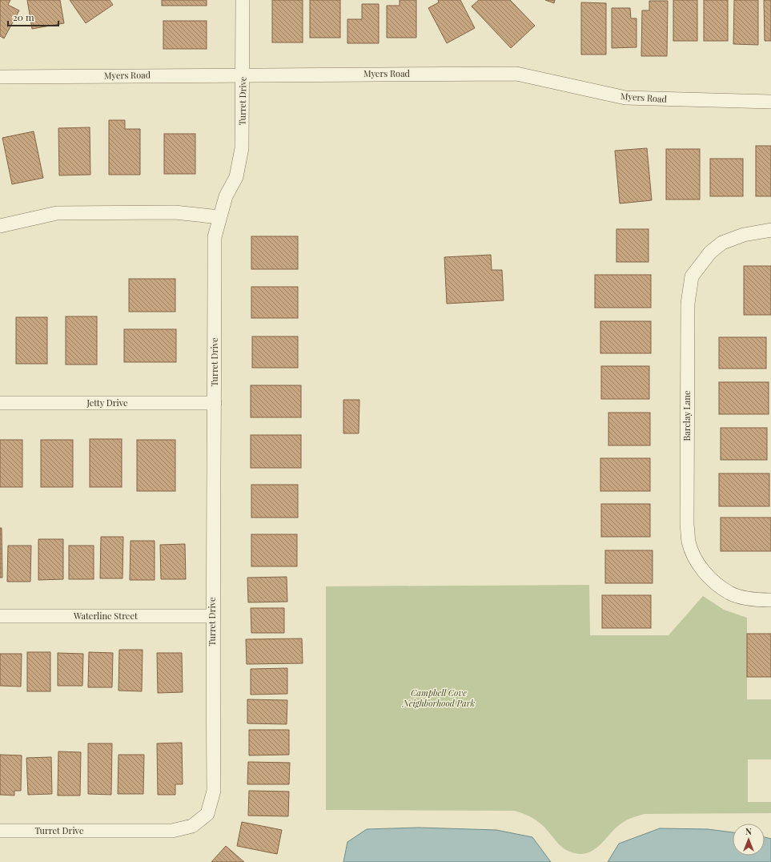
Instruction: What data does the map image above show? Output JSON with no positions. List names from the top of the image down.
{
  "streets": {
    "street": [
      "Myers Road",
      "Turret Drive",
      "Jetty Drive",
      "Barclay Lane",
      "Waterline Street"
    ]
  },
  "crossings": [
    ["Myers Road", "Turret Drive"],
    ["Turret Drive", "Jetty Drive"],
    ["Turret Drive", "Waterline Street"]
  ],
  "parks": ["Campbell Cove Neighborhood Park"],
  "scale_bar": "20 m",
  "north": "top"
}
